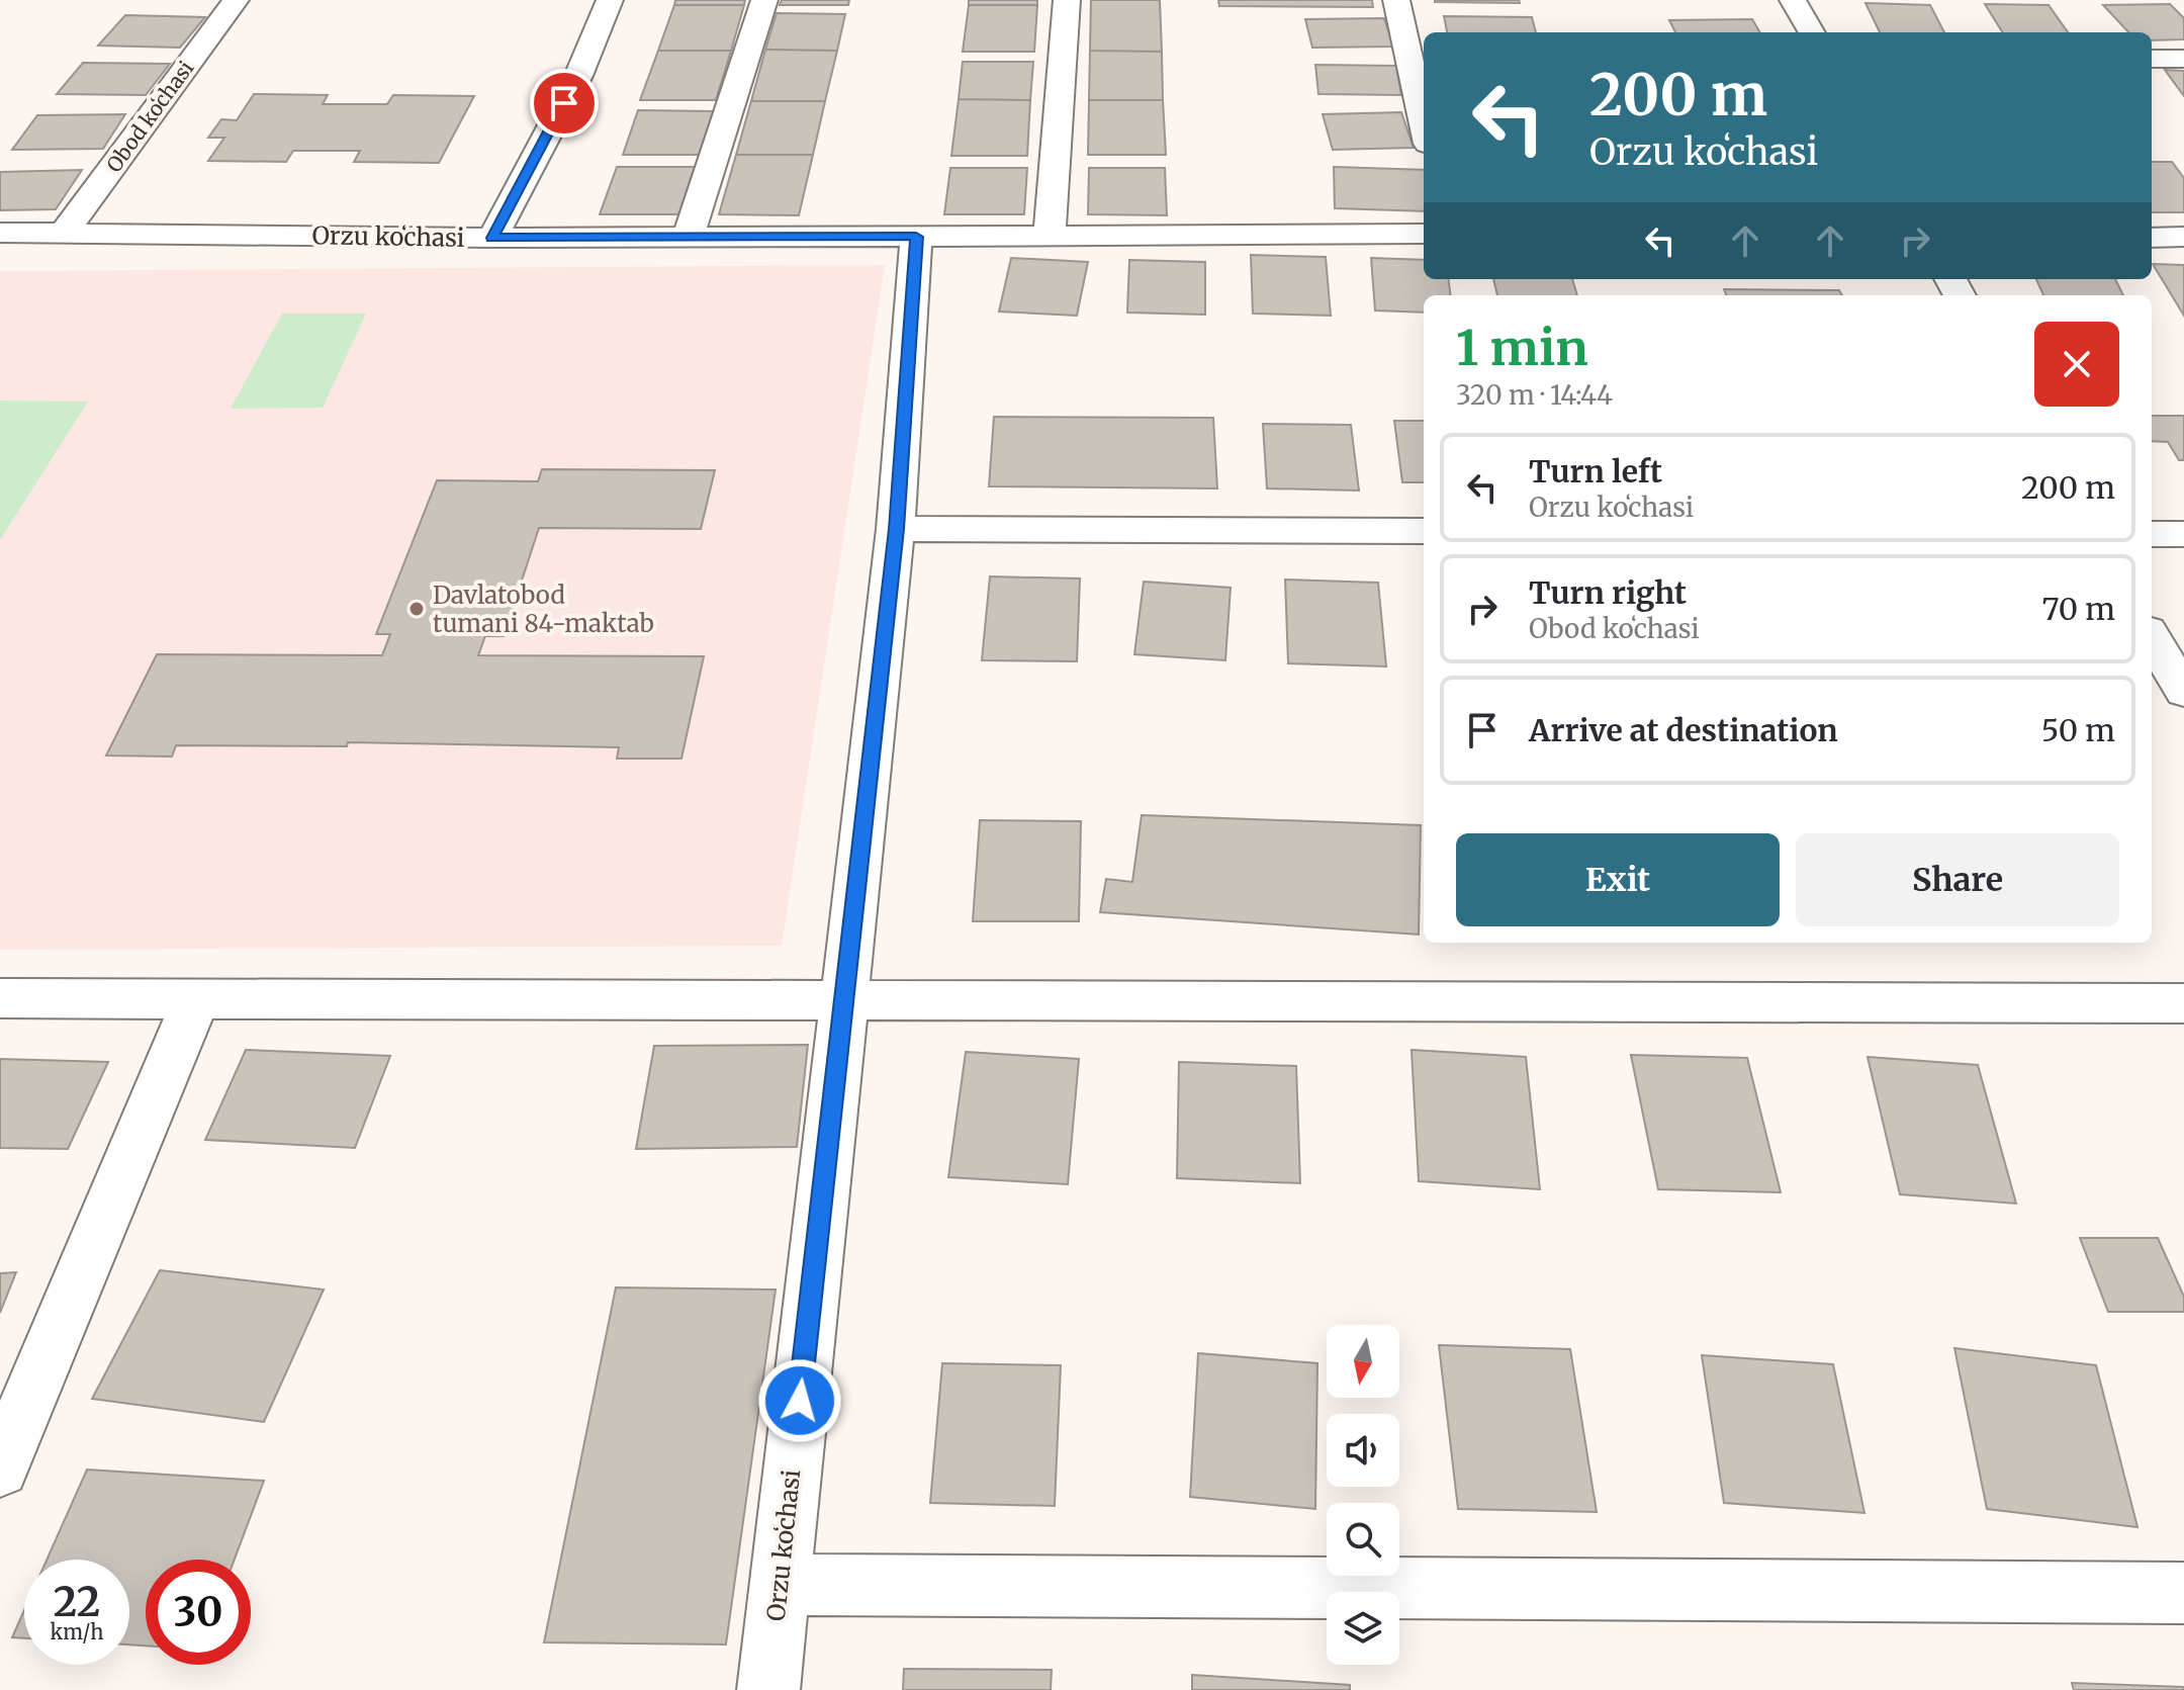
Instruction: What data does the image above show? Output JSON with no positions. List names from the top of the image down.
{
  "streets": {
    "street": ["Obod koʻchasi", "Orzu koʻchasi"]
  },
  "crossings": [
    ["Obod koʻchasi", "Orzu koʻchasi"]
  ],
  "places": ["Davlatobod tumani 84-maktab"],
  "north": "bottom",
  "page": {
    "turn": ["200 m", "Orzu koʻchasi"],
    "heading": ["1 min", "320 m · 14:44"],
    "list": [
      {
        "name": "Turn left",
        "note": "Orzu koʻchasi",
        "value": "200 m"
      },
      {
        "name": "Turn right",
        "note": "Obod koʻchasi",
        "value": "70 m"
      },
      {
        "name": "Arrive at destination",
        "value": "50 m"
      }
    ],
    "buttons": ["Exit", "Share"],
    "speed": "22 km/h",
    "limit": "30"
  }
}
